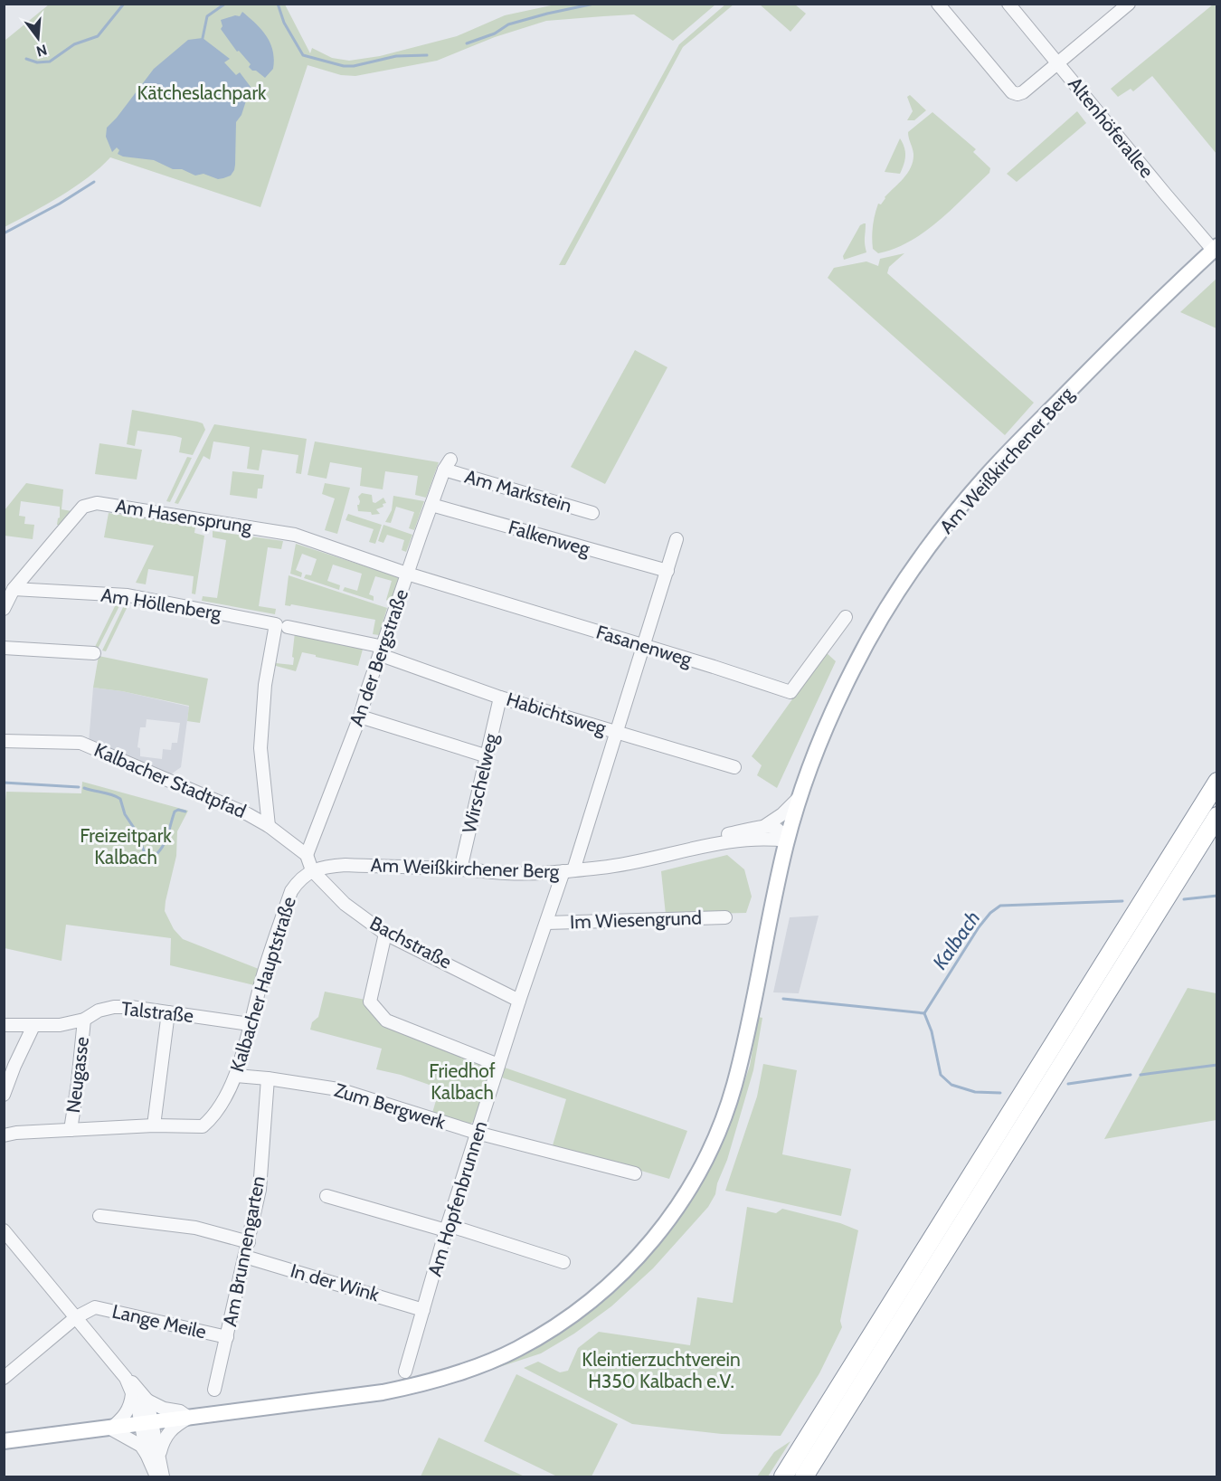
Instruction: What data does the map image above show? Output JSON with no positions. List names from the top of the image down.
{
  "streets": {
    "main road": ["Am Weißkirchener Berg"],
    "street": [
      "Altenhöferallee",
      "Am Markstein",
      "Am Hasensprung",
      "Falkenweg",
      "Am Höllenberg",
      "Fasanenweg",
      "An der Bergstraße",
      "Habichtsweg",
      "Kalbacher Stadtpfad",
      "Wirschelweg",
      "Im Wiesengrund",
      "Bachstraße",
      "Kalbacher Hauptstraße",
      "Talstraße",
      "Neugasse",
      "Zum Bergwerk",
      "Am Hopfenbrunnen",
      "Am Brunnengarten",
      "In der Wink",
      "Lange Meile"
    ]
  },
  "crossings": [
    ["Altenhöferallee", "Am Weißkirchener Berg"],
    ["Am Weißkirchener Berg", "Wirschelweg"],
    ["Am Weißkirchener Berg", "Bachstraße"],
    ["Am Weißkirchener Berg", "Kalbacher Hauptstraße"],
    ["Am Weißkirchener Berg", "Am Hopfenbrunnen"],
    ["Am Markstein", "An der Bergstraße"],
    ["Am Hasensprung", "Am Höllenberg"],
    ["Am Hasensprung", "Fasanenweg"],
    ["Am Hasensprung", "An der Bergstraße"],
    ["Falkenweg", "An der Bergstraße"],
    ["Falkenweg", "Am Hopfenbrunnen"],
    ["Am Höllenberg", "An der Bergstraße"],
    ["Am Höllenberg", "Habichtsweg"],
    ["Fasanenweg", "An der Bergstraße"],
    ["Fasanenweg", "Am Hopfenbrunnen"],
    ["An der Bergstraße", "Habichtsweg"],
    ["An der Bergstraße", "Kalbacher Stadtpfad"],
    ["Habichtsweg", "Wirschelweg"],
    ["Habichtsweg", "Am Hopfenbrunnen"],
    ["Im Wiesengrund", "Am Hopfenbrunnen"],
    ["Bachstraße", "Kalbacher Hauptstraße"],
    ["Bachstraße", "Am Hopfenbrunnen"],
    ["Kalbacher Hauptstraße", "Talstraße"],
    ["Kalbacher Hauptstraße", "Neugasse"],
    ["Kalbacher Hauptstraße", "Zum Bergwerk"],
    ["Talstraße", "Neugasse"],
    ["Zum Bergwerk", "Am Hopfenbrunnen"],
    ["Zum Bergwerk", "Am Brunnengarten"],
    ["Am Hopfenbrunnen", "In der Wink"],
    ["Am Brunnengarten", "In der Wink"],
    ["Am Brunnengarten", "Lange Meile"]
  ],
  "water": ["Kalbach"],
  "parks": [
    "Kätcheslachpark",
    "Freizeitpark Kalbach",
    "Friedhof Kalbach",
    "Kleintierzuchtverein H350 Kalbach e.V."
  ],
  "north": "bottom"
}
